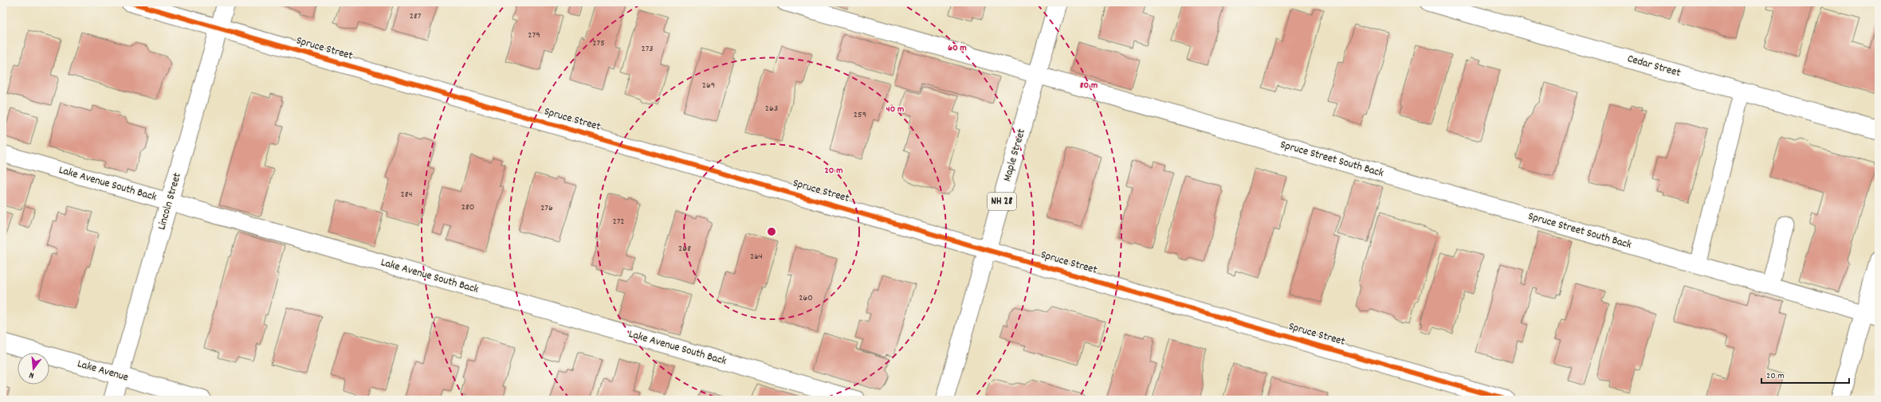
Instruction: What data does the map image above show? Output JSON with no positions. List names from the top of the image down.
{
  "streets": {
    "street": [
      "Spruce Street",
      "Cedar Street",
      "Maple Street",
      "Lincoln Street",
      "NH 28",
      "Lake Avenue"
    ],
    "lane": ["Spruce Street South Back", "Lake Avenue South Back"]
  },
  "crossings": [
    ["Spruce Street", "Maple Street"],
    ["Spruce Street", "Lincoln Street"],
    ["Maple Street", "Spruce Street South Back"],
    ["Lake Avenue South Back", "Lincoln Street"],
    ["Lincoln Street", "Lake Avenue"]
  ],
  "house_numbers": [
    "287",
    "279",
    "275",
    "273",
    "269",
    "263",
    "259",
    "284",
    "280",
    "276",
    "272",
    "268",
    "264",
    "260"
  ],
  "scale_bar": "20 m",
  "north": "bottom",
  "rings": [
    "60 m",
    "80 m",
    "40 m",
    "20 m"
  ]
}
